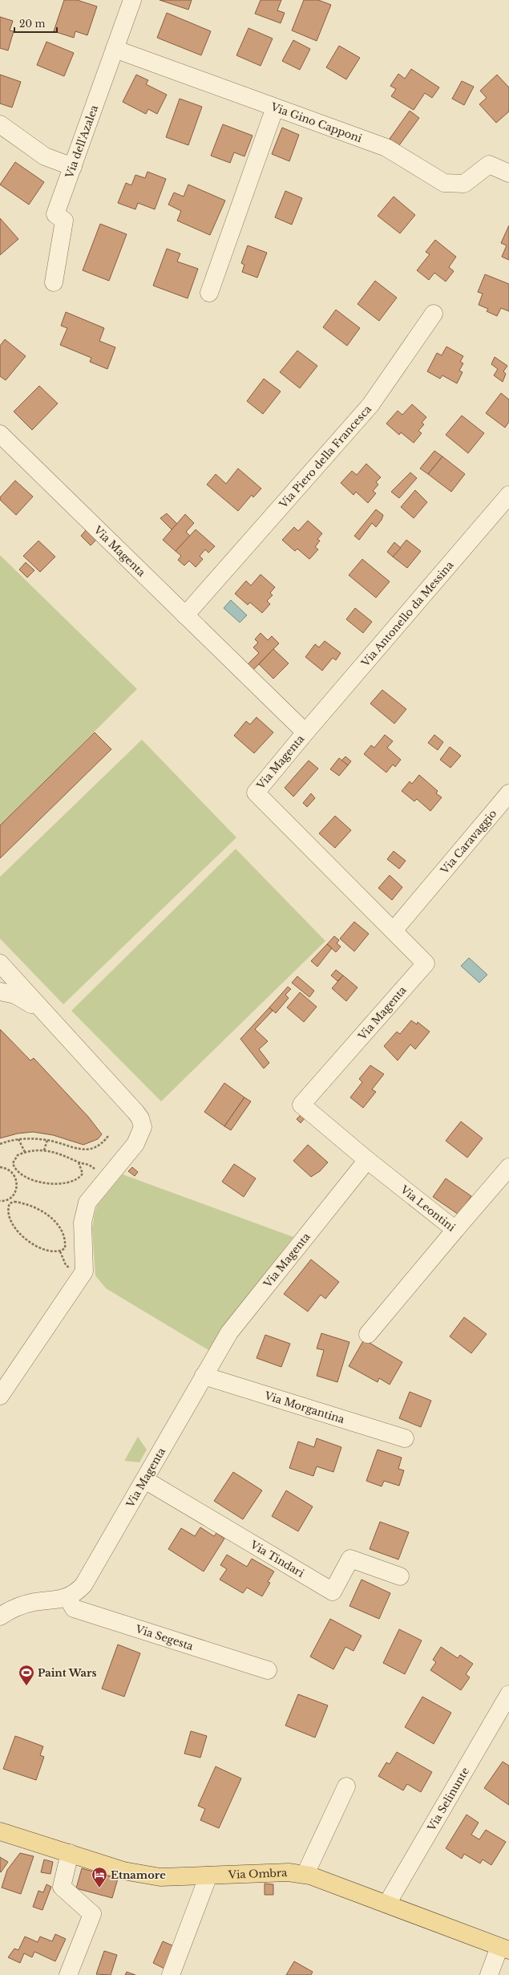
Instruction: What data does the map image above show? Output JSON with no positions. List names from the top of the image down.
{
  "streets": {
    "main road": ["Via Ombra"],
    "street": [
      "Via Gino Capponi",
      "Via dell'Azalea",
      "Via Piero della Francesca",
      "Via Magenta",
      "Via Antonello da Messina",
      "Via Caravaggio",
      "Via Leontini",
      "Via Morgantina",
      "Via Tindari",
      "Via Segesta",
      "Via Selinunte"
    ]
  },
  "crossings": [
    ["Via Gino Capponi", "Via dell'Azalea"],
    ["Via Piero della Francesca", "Via Magenta"],
    ["Via Magenta", "Via Antonello da Messina"],
    ["Via Magenta", "Via Caravaggio"],
    ["Via Magenta", "Via Leontini"],
    ["Via Magenta", "Via Morgantina"],
    ["Via Magenta", "Via Tindari"],
    ["Via Magenta", "Via Segesta"],
    ["Via Selinunte", "Via Ombra"]
  ],
  "places": {
    "sports": ["Paint Wars"],
    "hotel": ["Etnamore"]
  },
  "scale_bar": "20 m"
}
